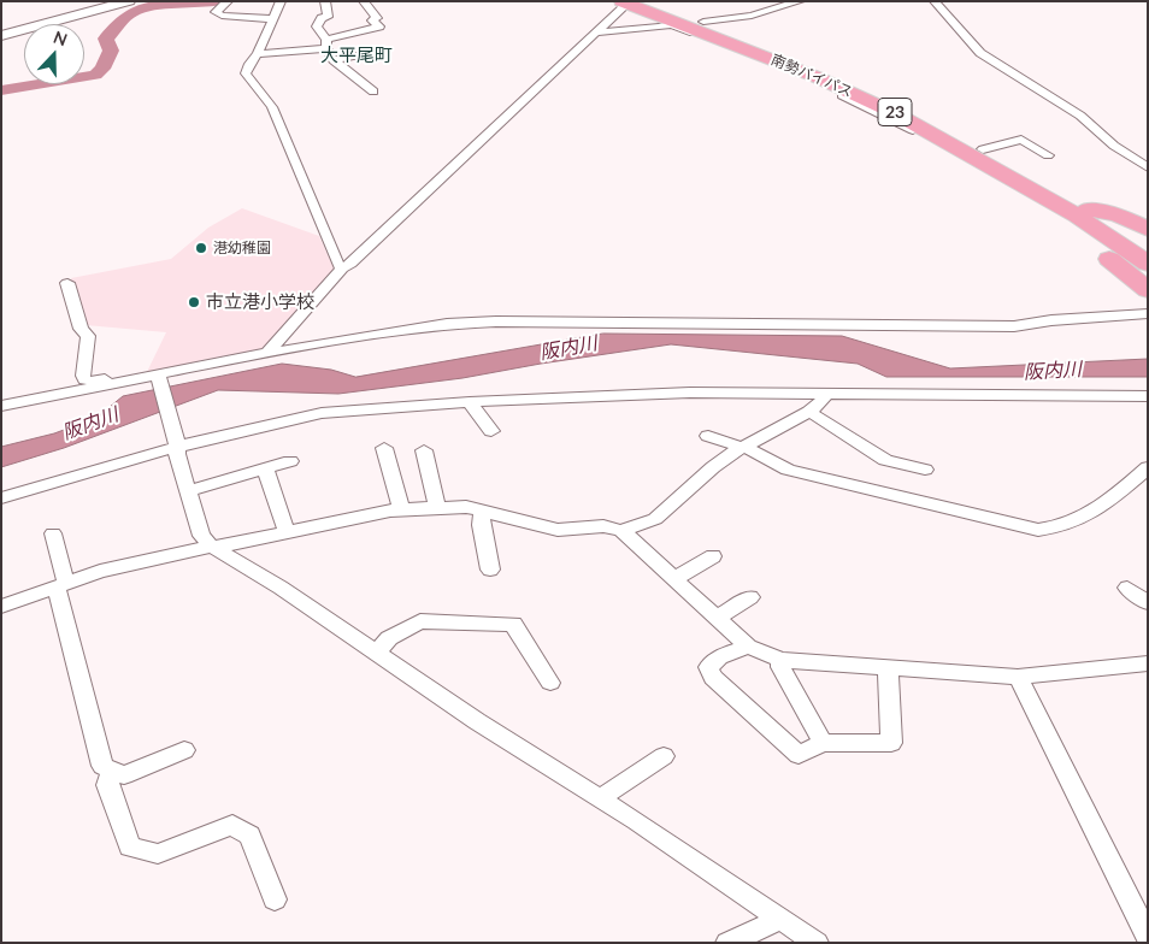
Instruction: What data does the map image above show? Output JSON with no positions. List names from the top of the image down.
{
  "streets": {
    "highway": ["南勢バイパス", "23"]
  },
  "districts": ["大平尾町"],
  "water": ["阪内川"],
  "places": ["港幼稚園", "市立港小学校"],
  "north": "top"
}
